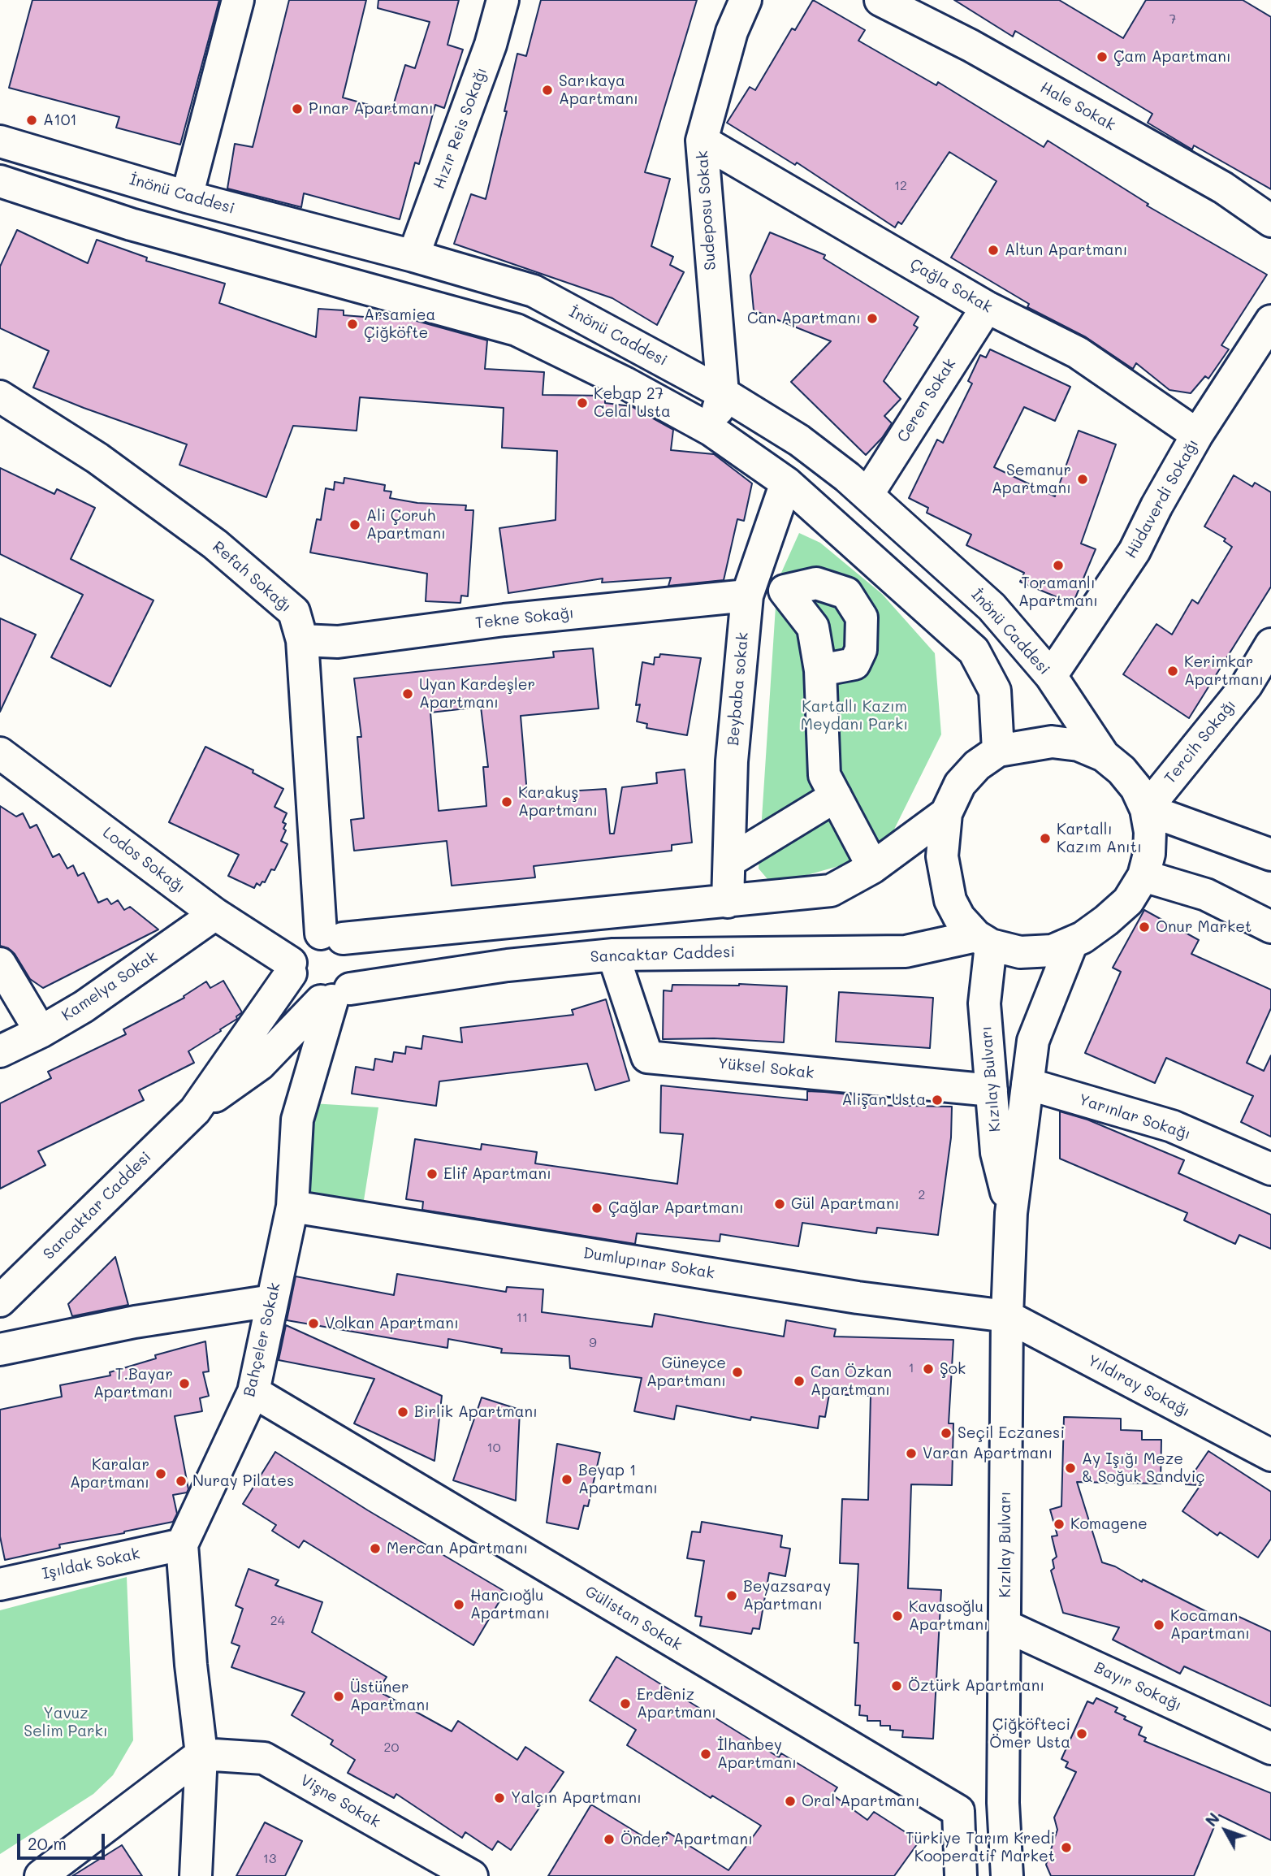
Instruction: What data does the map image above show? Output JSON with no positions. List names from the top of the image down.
{
  "streets": {
    "street": [
      "Hale Sokak",
      "Hızır Reis Sokağı",
      "İnönü Caddesi",
      "Sudeposu Sokak",
      "Çağla Sokak",
      "Ceren Sokak",
      "Hüdaverdi Sokağı",
      "Refah Sokağı",
      "Tekne Sokağı",
      "Beybaba sokak",
      "Tercih Sokağı",
      "Lodos Sokağı",
      "Sancaktar Caddesi",
      "Kamelya Sokak",
      "Yüksel Sokak",
      "Kızılay Bulvarı",
      "Yarınlar Sokağı",
      "Dumlupınar Sokak",
      "Bahçeler Sokak",
      "Yıldıray Sokağı",
      "Işıldak Sokak",
      "Gülistan Sokak",
      "Bayır Sokağı",
      "Vişne Sokak"
    ]
  },
  "crossings": [
    ["Hızır Reis Sokağı", "İnönü Caddesi"],
    ["İnönü Caddesi", "Sudeposu Sokak"],
    ["İnönü Caddesi", "Ceren Sokak"],
    ["İnönü Caddesi", "Hüdaverdi Sokağı"],
    ["İnönü Caddesi", "Tercih Sokağı"],
    ["İnönü Caddesi", "Sancaktar Caddesi"],
    ["İnönü Caddesi", "Kızılay Bulvarı"],
    ["Sudeposu Sokak", "Çağla Sokak"],
    ["Çağla Sokak", "Ceren Sokak"],
    ["Çağla Sokak", "Hüdaverdi Sokağı"],
    ["Refah Sokağı", "Tekne Sokağı"],
    ["Refah Sokağı", "Lodos Sokağı"],
    ["Refah Sokağı", "Sancaktar Caddesi"],
    ["Refah Sokağı", "Bahçeler Sokak"],
    ["Tekne Sokağı", "Beybaba sokak"],
    ["Lodos Sokağı", "Sancaktar Caddesi"],
    ["Lodos Sokağı", "Kamelya Sokak"],
    ["Lodos Sokağı", "Bahçeler Sokak"],
    ["Sancaktar Caddesi", "Yüksel Sokak"],
    ["Sancaktar Caddesi", "Kızılay Bulvarı"],
    ["Sancaktar Caddesi", "Bahçeler Sokak"],
    ["Yüksel Sokak", "Kızılay Bulvarı"],
    ["Kızılay Bulvarı", "Yarınlar Sokağı"],
    ["Kızılay Bulvarı", "Dumlupınar Sokak"],
    ["Kızılay Bulvarı", "Yıldıray Sokağı"],
    ["Kızılay Bulvarı", "Bayır Sokağı"],
    ["Dumlupınar Sokak", "Bahçeler Sokak"],
    ["Dumlupınar Sokak", "Yıldıray Sokağı"],
    ["Bahçeler Sokak", "Işıldak Sokak"],
    ["Bahçeler Sokak", "Gülistan Sokak"],
    ["Bahçeler Sokak", "Vişne Sokak"]
  ],
  "parks": ["Kartallı Kazım Meydanı Parkı", "Yavuz Selim Parkı"],
  "places": [
    "Çam Apartmanı",
    "Sarıkaya Apartmanı",
    "Pınar Apartmanı",
    "A101",
    "Altun Apartmanı",
    "Can Apartmanı",
    "Arsamiea Çiğköfte",
    "Kebap 27 Celal Usta",
    "Semanur Apartmanı",
    "Ali Çoruh Apartmanı",
    "Toramanlı Apartmanı",
    "Kerimkar Apartmanı",
    "Uyan Kardeşler Apartmanı",
    "Karakuş Apartmanı",
    "Kartallı Kazım Anıtı",
    "Onur Market",
    "Alişan Usta",
    "Elif Apartmanı",
    "Gül Apartmanı",
    "Çağlar Apartmanı",
    "Volkan Apartmanı",
    "Şok",
    "Güneyce Apartmanı",
    "Can Özkan Apartmanı",
    "T.Bayar Apartmanı",
    "Birlik Apartmanı",
    "Seçil Eczanesi",
    "Varan Apartmanı",
    "Ay Işığı Meze & Soğuk Sandviç",
    "Karalar Apartmanı",
    "Beyap 1 Apartmanı",
    "Nuray Pilates",
    "Komagene",
    "Mercan Apartmanı",
    "Beyazsaray Apartmanı",
    "Hancıoğlu Apartmanı",
    "Kavasoğlu Apartmanı",
    "Kocaman Apartmanı",
    "Öztürk Apartmanı",
    "Üstüner Apartmanı",
    "Erdeniz Apartmanı",
    "Çiğköfteci Ömer Usta",
    "İlhanbey Apartmanı",
    "Yalçın Apartmanı",
    "Oral Apartmanı",
    "Önder Apartmanı",
    "Türkiye Tarım Kredi Kooperatif Market"
  ],
  "house_numbers": [
    "7",
    "12",
    "2",
    "11",
    "9",
    "1",
    "10",
    "24",
    "20",
    "13"
  ],
  "scale_bar": "20 m",
  "north": "top left"
}
